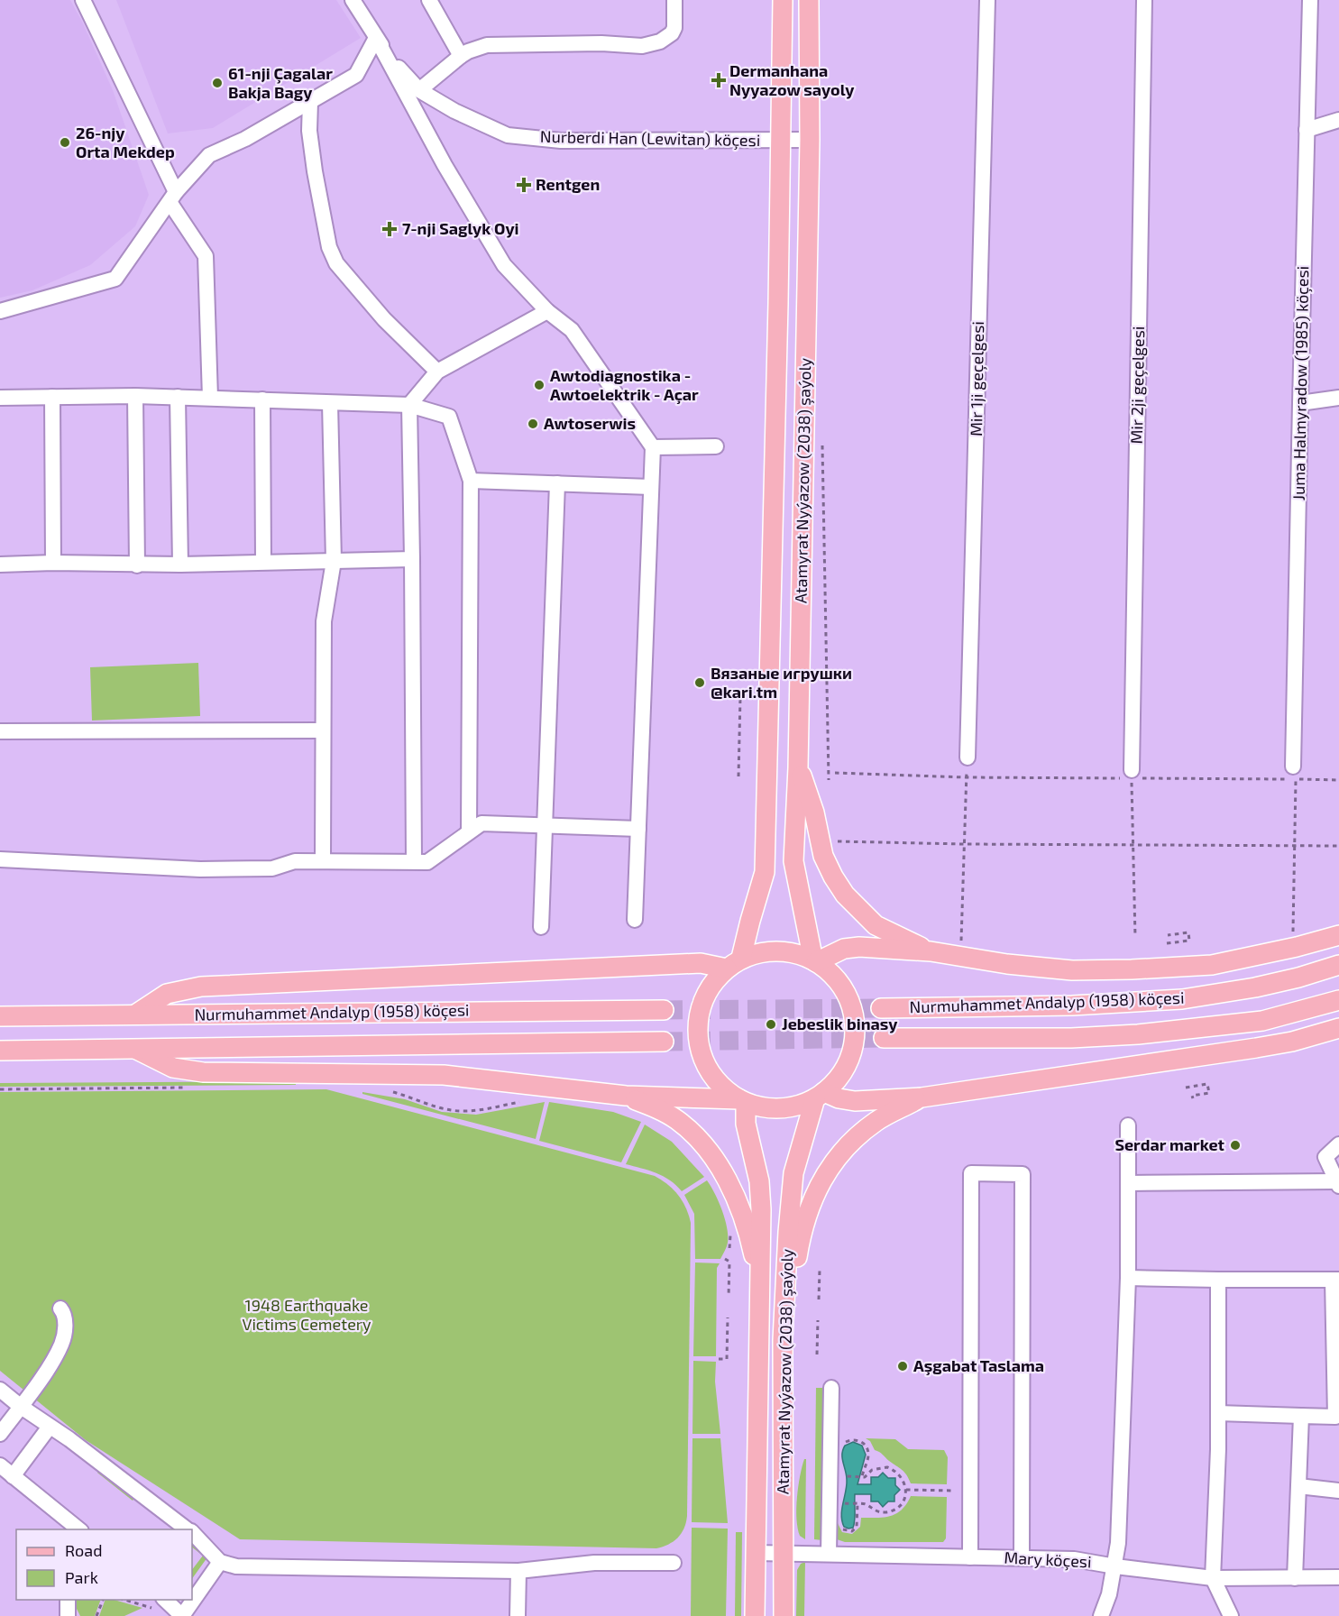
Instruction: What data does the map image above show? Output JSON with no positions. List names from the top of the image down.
{
  "streets": {
    "main road": ["Atamyrat Nyýazow (2038) şaýoly", "Nurmuhammet Andalyp (1958) köçesi"],
    "street": [
      "Nurberdi Han (Lewitan) köçesi",
      "Mir 1ji geçelgesi",
      "Juma Halmyradow (1985) köçesi",
      "Mir 2ji geçelgesi",
      "Mary köçesi"
    ]
  },
  "crossings": [
    ["Nurberdi Han (Lewitan) köçesi", "Atamyrat Nyýazow (2038) şaýoly"],
    ["Atamyrat Nyýazow (2038) şaýoly", "Mary köçesi"]
  ],
  "parks": ["1948 Earthquake Victims Cemetery"],
  "places": {
    "health": ["Dermanhana Nyyazow sayoly", "Rentgen", "7-nji Saglyk Oyi"],
    "other": [
      "61-nji Çagalar Bakja Bagy",
      "26-njy Orta Mekdep",
      "Awtodiagnostika - Awtoelektrik - Açar",
      "Awtoserwis",
      "Вязаные игрушки @kari.tm",
      "Jebeslik binasy",
      "Serdar market",
      "Aşgabat Taslama"
    ]
  },
  "legend": ["Road", "Park"]
}
